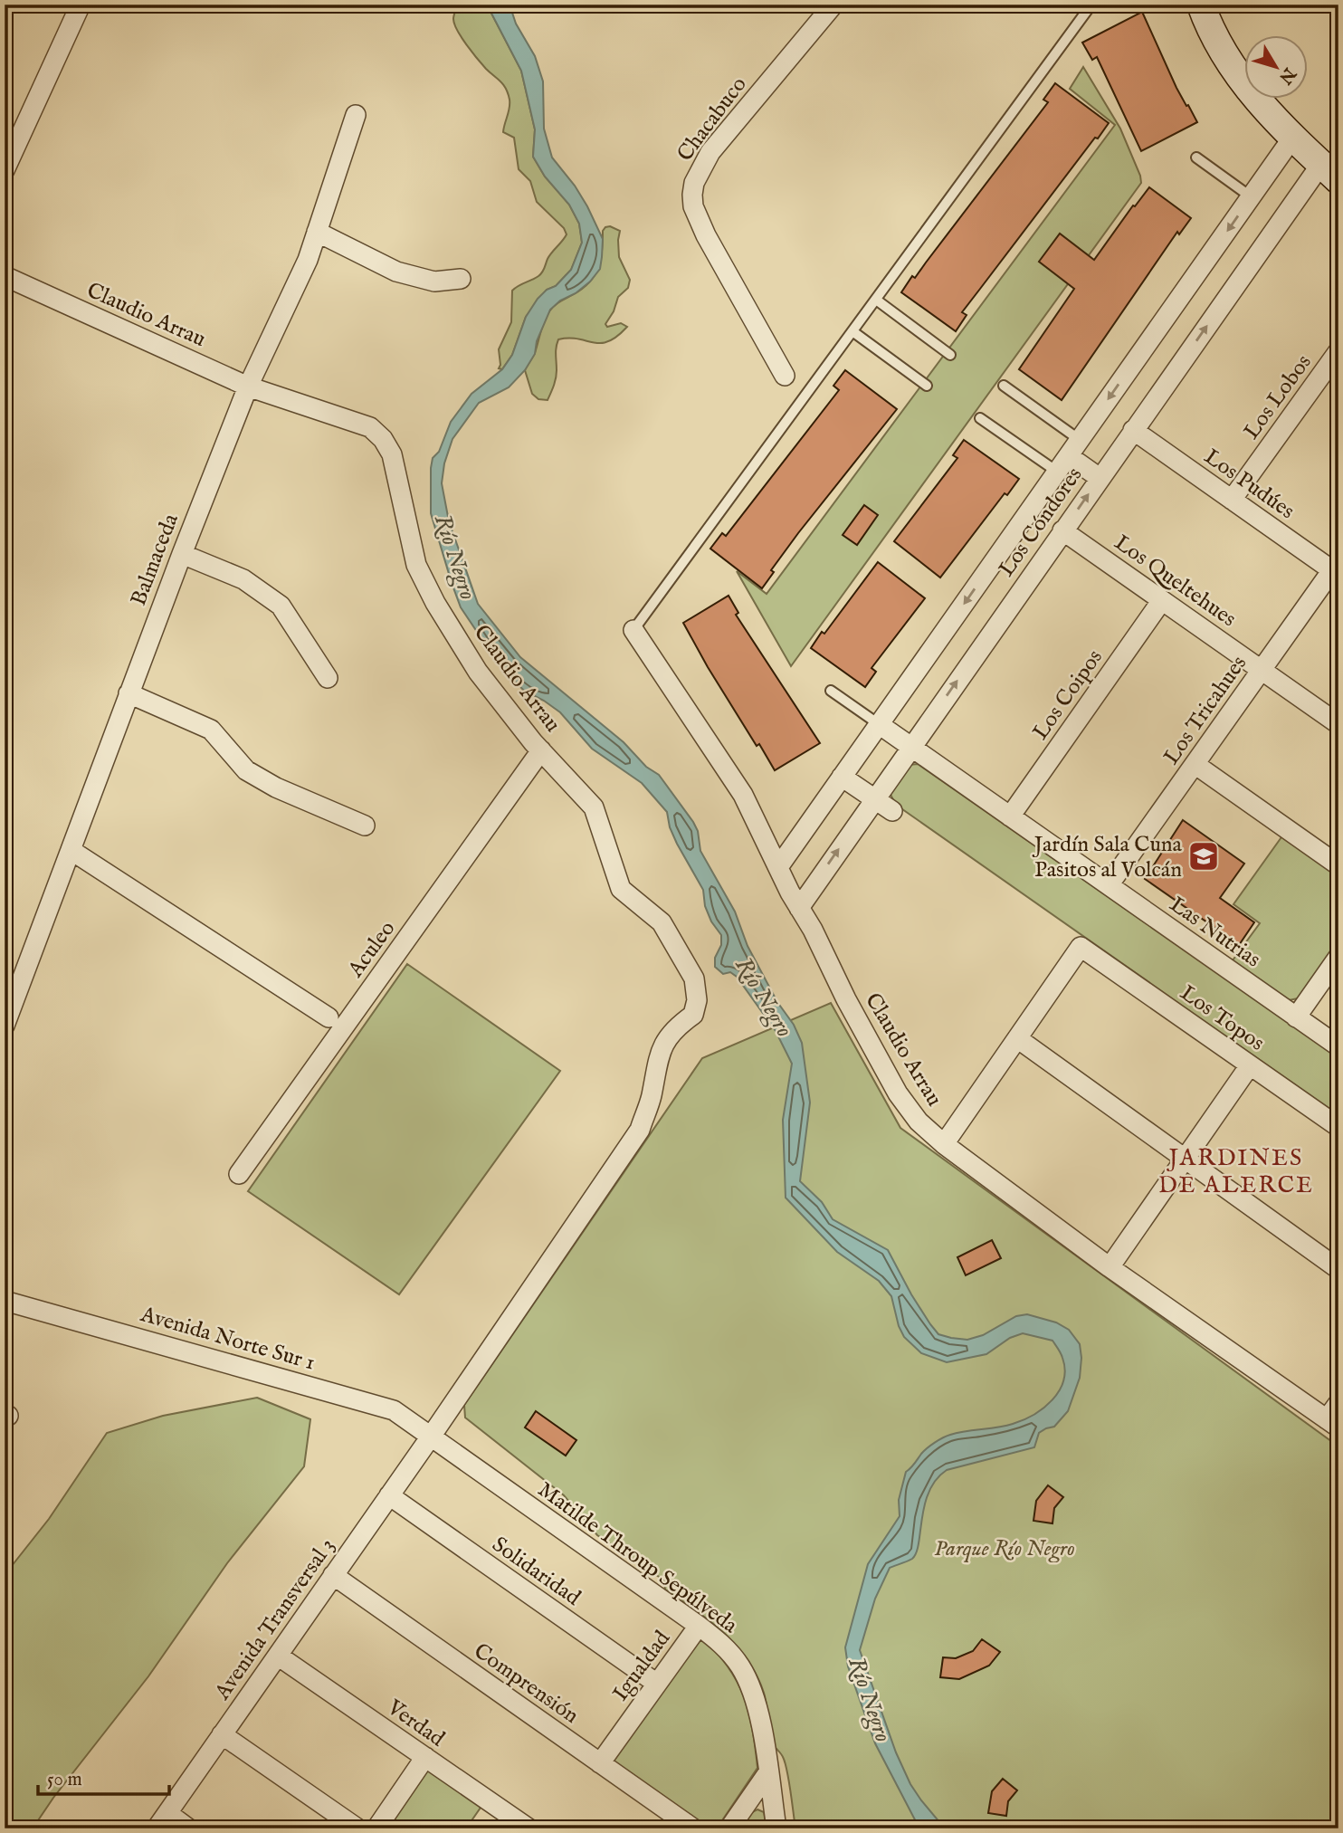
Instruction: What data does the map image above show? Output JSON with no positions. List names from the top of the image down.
{
  "streets": {
    "street": [
      "Chacabuco",
      "Claudio Arrau",
      "Los Lobos",
      "Los Pudúes",
      "Los Cóndores",
      "Balmaceda",
      "Los Queltehues",
      "Los Coipos",
      "Los Tricahues",
      "Las Nutrias",
      "Aculeo",
      "Los Topos",
      "Avenida Norte Sur 1",
      "Matilde Throup Sepúlveda",
      "Solidaridad",
      "Avenida Transversal 3",
      "Igualdad",
      "Comprensión",
      "Verdad"
    ]
  },
  "crossings": [
    ["Claudio Arrau", "Los Cóndores"],
    ["Claudio Arrau", "Balmaceda"],
    ["Claudio Arrau", "Aculeo"],
    ["Claudio Arrau", "Avenida Transversal 3"],
    ["Los Lobos", "Los Pudúes"],
    ["Los Pudúes", "Los Cóndores"],
    ["Los Pudúes", "Los Tricahues"],
    ["Los Cóndores", "Los Queltehues"],
    ["Los Cóndores", "Las Nutrias"],
    ["Los Queltehues", "Los Coipos"],
    ["Los Queltehues", "Los Tricahues"],
    ["Los Coipos", "Las Nutrias"],
    ["Los Tricahues", "Las Nutrias"],
    ["Avenida Norte Sur 1", "Matilde Throup Sepúlveda"],
    ["Avenida Norte Sur 1", "Avenida Transversal 3"],
    ["Matilde Throup Sepúlveda", "Avenida Transversal 3"],
    ["Matilde Throup Sepúlveda", "Igualdad"],
    ["Solidaridad", "Avenida Transversal 3"],
    ["Solidaridad", "Igualdad"],
    ["Avenida Transversal 3", "Comprensión"],
    ["Avenida Transversal 3", "Verdad"],
    ["Igualdad", "Comprensión"]
  ],
  "districts": ["JARDINES DE ALERCE"],
  "water": ["Río Negro"],
  "parks": ["Parque Río Negro"],
  "places": {
    "school or university": ["Jardín Sala Cuna Pasitos al Volcán"]
  },
  "scale_bar": "50 m",
  "north": "bottom right"
}
